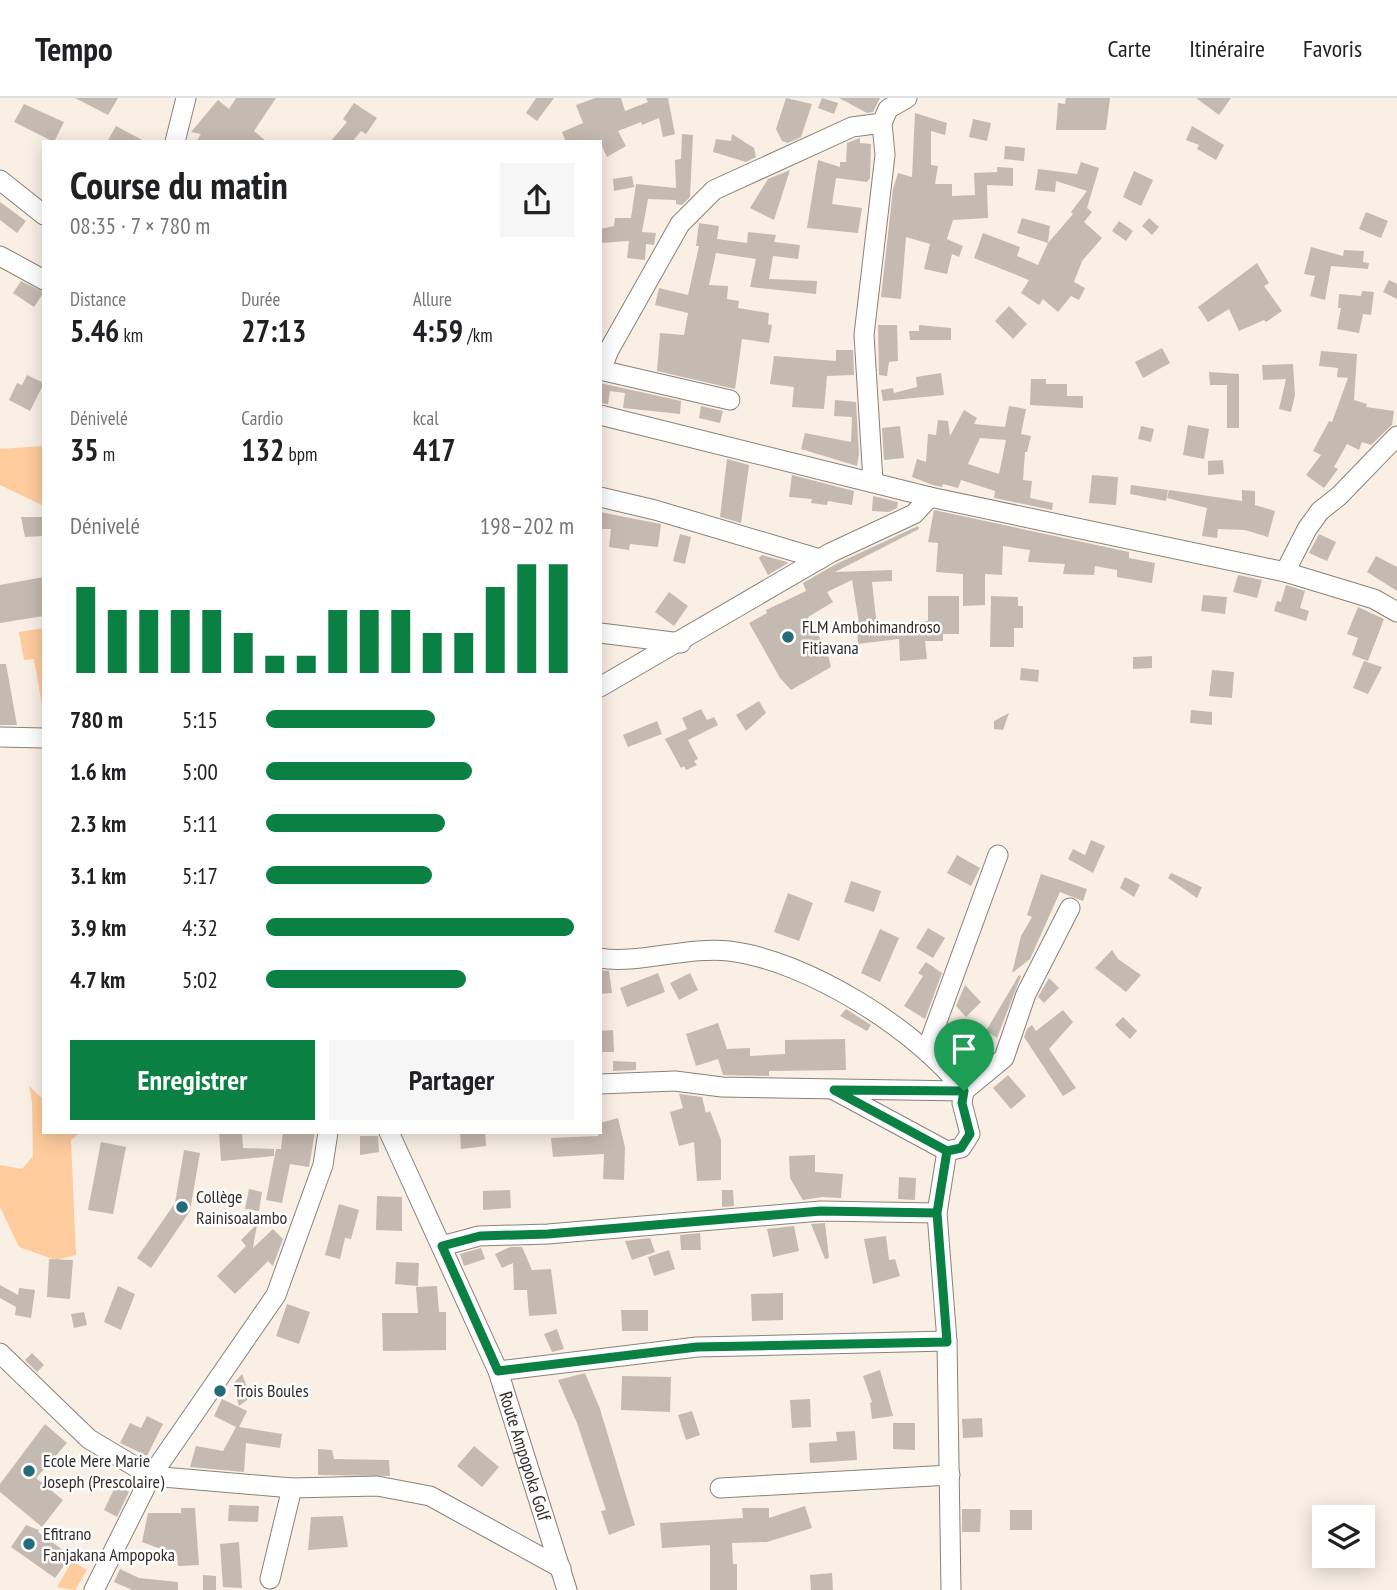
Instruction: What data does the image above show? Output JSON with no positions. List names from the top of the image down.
{
  "streets": {
    "street": ["Route Ampopoka Golf"]
  },
  "places": [
    "FLM Ambohimandroso Fitiavana",
    "Collège Rainisoalambo",
    "Trois Boules",
    "Ecole Mere Marie Joseph (Prescolaire)",
    "Efitrano Fanjakana Ampopoka"
  ],
  "page": {
    "header": "Tempo",
    "nav": ["Carte", "Itinéraire", "Favoris"],
    "heading": ["Course du matin", "08:35 · 7 × 780 m"],
    "stats": [
      ["Distance", "5.46 km"],
      ["Durée", "27:13"],
      ["Allure", "4:59 /km"],
      ["Dénivelé", "35 m"],
      ["Cardio", "132 bpm"],
      ["kcal", "417"]
    ],
    "chart": ["Dénivelé", "198–202 m"],
    "list": [
      {
        "name": "780 m",
        "note": "5:15"
      },
      {
        "name": "1.6 km",
        "note": "5:00"
      },
      {
        "name": "2.3 km",
        "note": "5:11"
      },
      {
        "name": "3.1 km",
        "note": "5:17"
      },
      {
        "name": "3.9 km",
        "note": "4:32"
      },
      {
        "name": "4.7 km",
        "note": "5:02"
      }
    ],
    "buttons": ["Enregistrer", "Partager"]
  }
}
